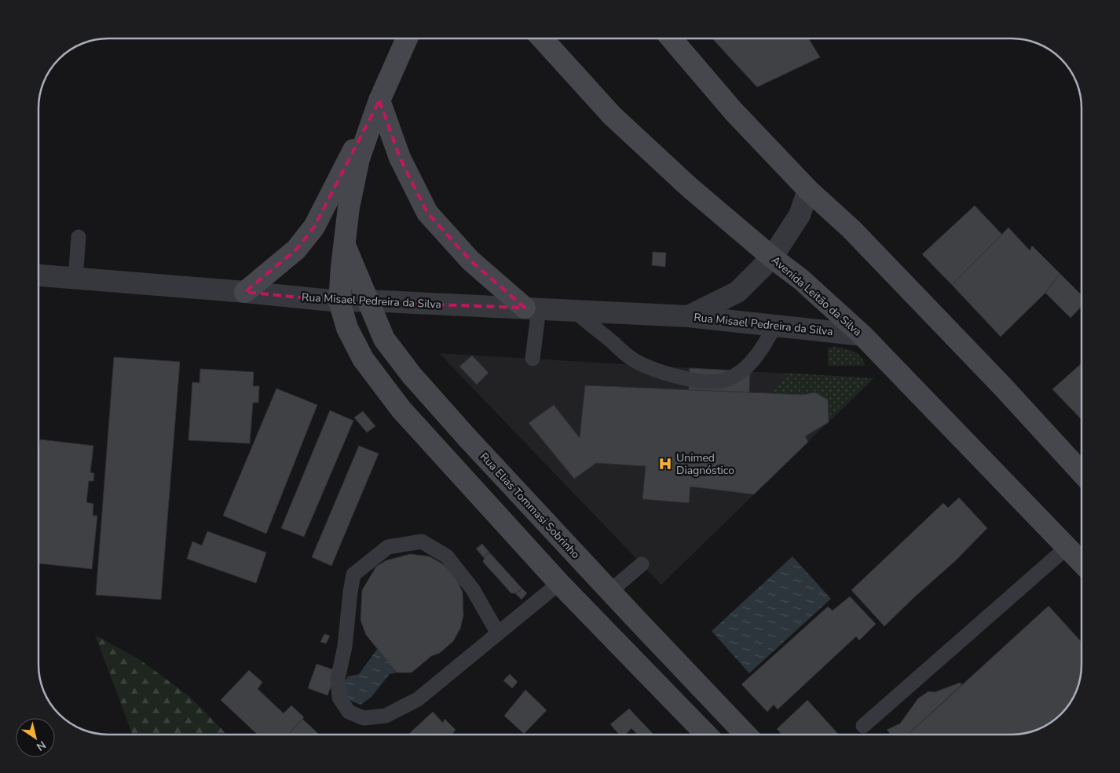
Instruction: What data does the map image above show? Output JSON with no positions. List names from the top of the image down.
{
  "streets": {
    "street": ["Avenida Leitão da Silva", "Rua Misael Pedreira da Silva", "Rua Elias Tommasi Sobrinho"]
  },
  "crossings": [
    ["Avenida Leitão da Silva", "Rua Misael Pedreira da Silva"],
    ["Rua Misael Pedreira da Silva", "Rua Elias Tommasi Sobrinho"]
  ],
  "places": {
    "hospital": ["Unimed Diagnóstico"]
  },
  "north": "bottom right"
}
